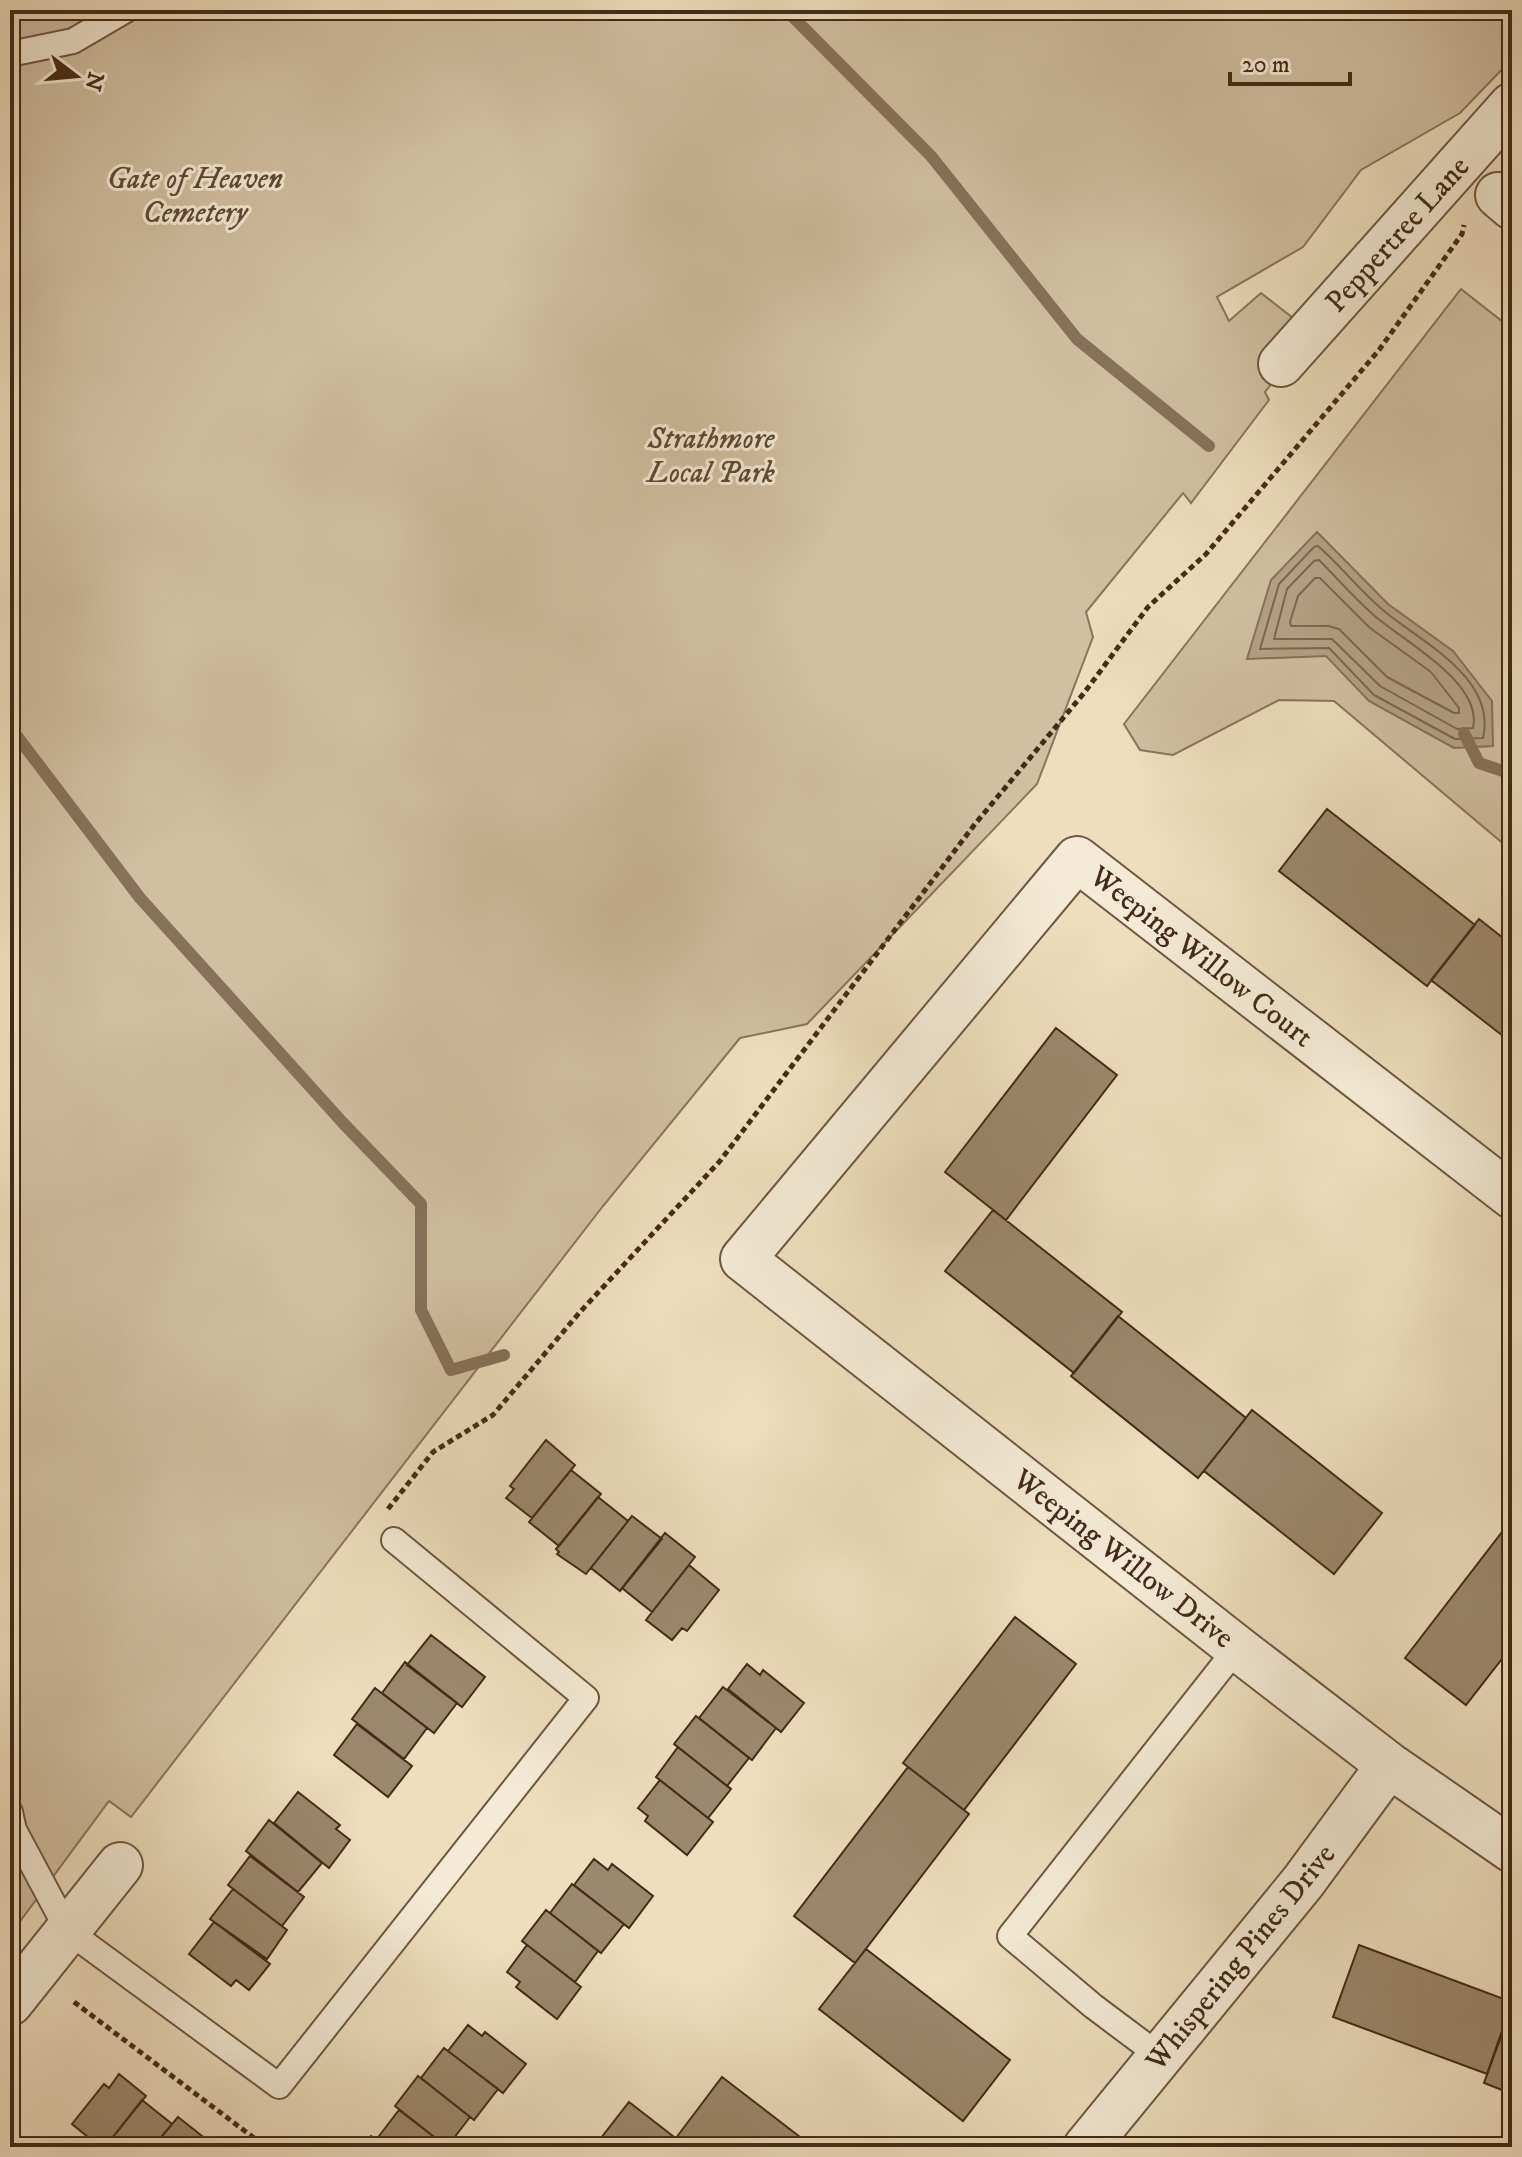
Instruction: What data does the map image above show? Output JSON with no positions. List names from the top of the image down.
{
  "streets": {
    "street": [
      "Peppertree Lane",
      "Weeping Willow Court",
      "Weeping Willow Drive",
      "Whispering Pines Drive"
    ]
  },
  "crossings": [
    ["Weeping Willow Court", "Weeping Willow Drive"],
    ["Weeping Willow Drive", "Whispering Pines Drive"]
  ],
  "parks": ["Gate of Heaven Cemetery", "Strathmore Local Park"],
  "scale_bar": "20 m",
  "north": "right"
}
